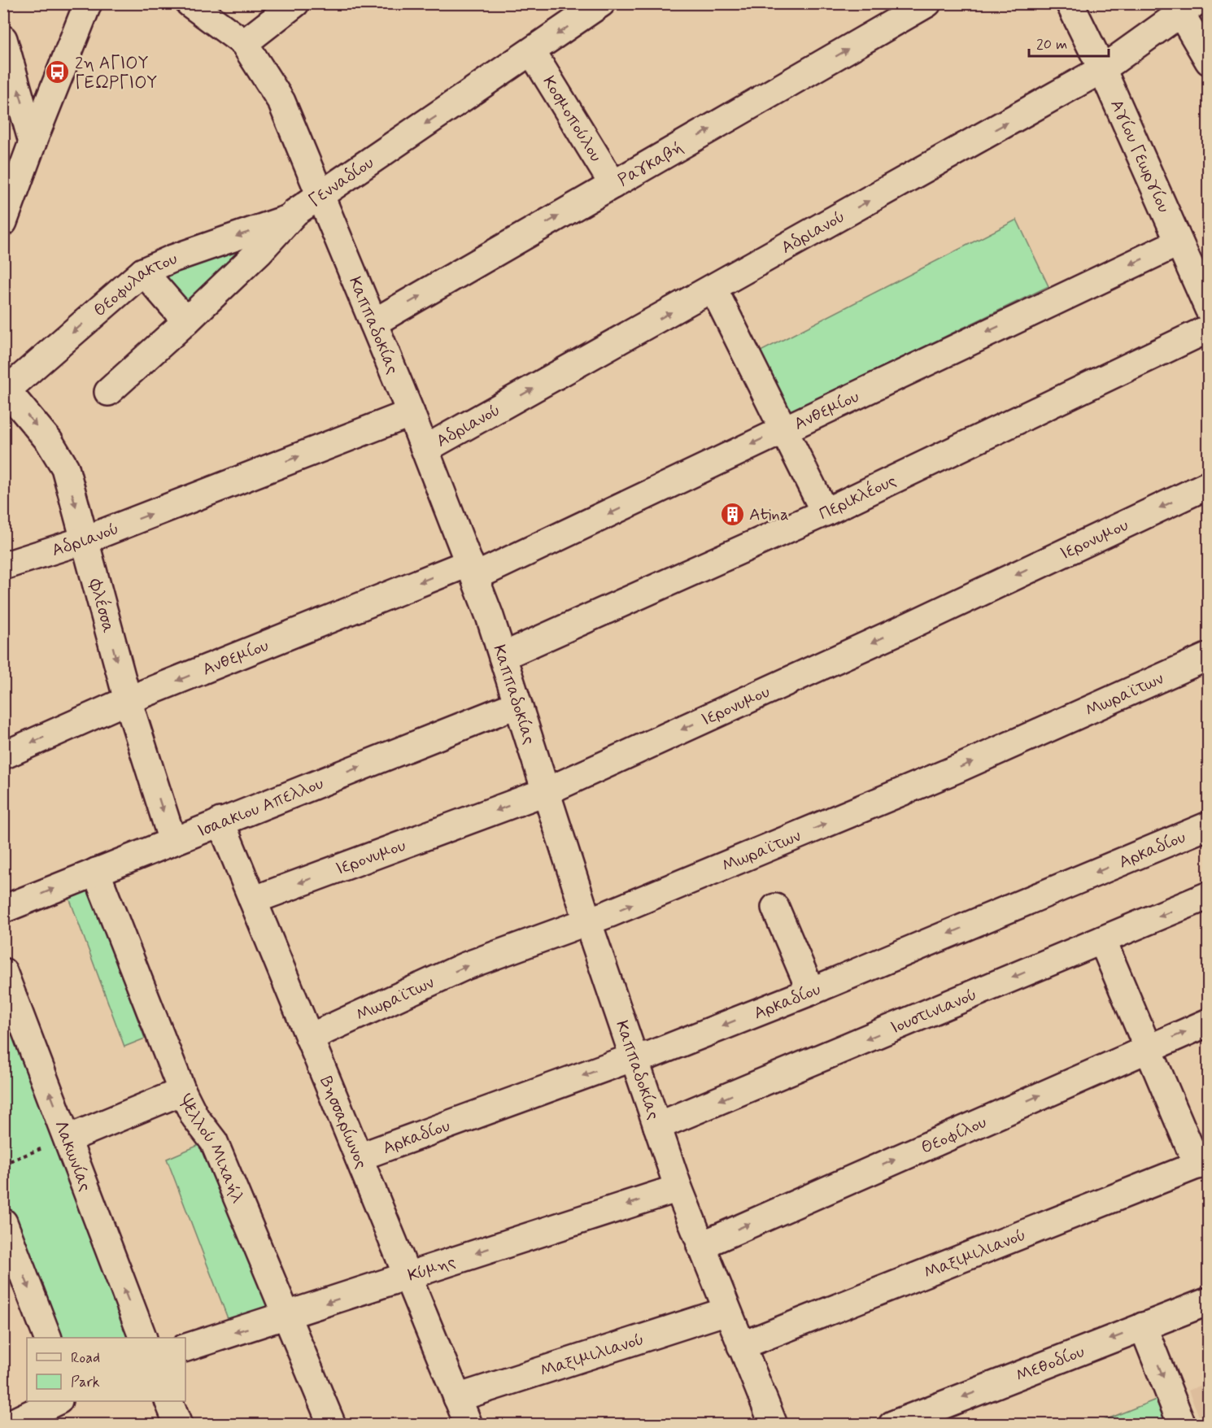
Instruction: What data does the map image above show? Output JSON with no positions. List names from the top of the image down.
{
  "streets": {
    "street": [
      "Κοσμοπούλου",
      "Αγίου Γεωργίου",
      "Ραγκαβή",
      "Γενναδίου",
      "Αδριανού",
      "Θεοφυλακτου",
      "Καππαδοκίας",
      "Ανθεμίου",
      "Περικλέους",
      "Ιερονυμου",
      "Φλέσσα",
      "Μωραϊτων",
      "Ισαακιου Απελλου",
      "Αρκαδίου",
      "Ιουστινιανού",
      "Βησσαρίωνος",
      "Θεοφίλου",
      "Ψελλού Μιχαήλ",
      "Λακωνίας",
      "Μαξιμιλιανού",
      "Κύμης",
      "Μεθοδίου"
    ]
  },
  "crossings": [
    ["Κοσμοπούλου", "Ραγκαβή"],
    ["Κοσμοπούλου", "Γενναδίου"],
    ["Αγίου Γεωργίου", "Αδριανού"],
    ["Αγίου Γεωργίου", "Ανθεμίου"],
    ["Ραγκαβή", "Καππαδοκίας"],
    ["Γενναδίου", "Θεοφυλακτου"],
    ["Γενναδίου", "Καππαδοκίας"],
    ["Αδριανού", "Καππαδοκίας"],
    ["Αδριανού", "Φλέσσα"],
    ["Θεοφυλακτου", "Φλέσσα"],
    ["Καππαδοκίας", "Ανθεμίου"],
    ["Καππαδοκίας", "Περικλέους"],
    ["Καππαδοκίας", "Ιερονυμου"],
    ["Καππαδοκίας", "Μωραϊτων"],
    ["Καππαδοκίας", "Ισαακιου Απελλου"],
    ["Καππαδοκίας", "Αρκαδίου"],
    ["Καππαδοκίας", "Ιουστινιανού"],
    ["Καππαδοκίας", "Θεοφίλου"],
    ["Καππαδοκίας", "Μαξιμιλιανού"],
    ["Καππαδοκίας", "Κύμης"],
    ["Ανθεμίου", "Φλέσσα"],
    ["Ιερονυμου", "Βησσαρίωνος"],
    ["Φλέσσα", "Ισαακιου Απελλου"],
    ["Μωραϊτων", "Βησσαρίωνος"],
    ["Ισαακιου Απελλου", "Βησσαρίωνος"],
    ["Ισαακιου Απελλου", "Ψελλού Μιχαήλ"],
    ["Αρκαδίου", "Βησσαρίωνος"],
    ["Βησσαρίωνος", "Μαξιμιλιανού"],
    ["Βησσαρίωνος", "Κύμης"],
    ["Ψελλού Μιχαήλ", "Κύμης"]
  ],
  "one_way": [
    "Ραγκαβή",
    "Γενναδίου",
    "Αδριανού",
    "Θεοφυλακτου",
    "Ανθεμίου",
    "Ιερονυμου",
    "Φλέσσα",
    "Μωραϊτων",
    "Ισαακιου Απελλου",
    "Αρκαδίου",
    "Ιουστινιανού",
    "Θεοφίλου",
    "Κύμης",
    "Μεθοδίου"
  ],
  "places": {
    "bus stop": ["2η ΑΓΙΟΥ ΓΕΩΡΓΙΟΥ"],
    "building": ["Atina"]
  },
  "legend": ["Road", "Park"],
  "scale_bar": "20 m"
}
